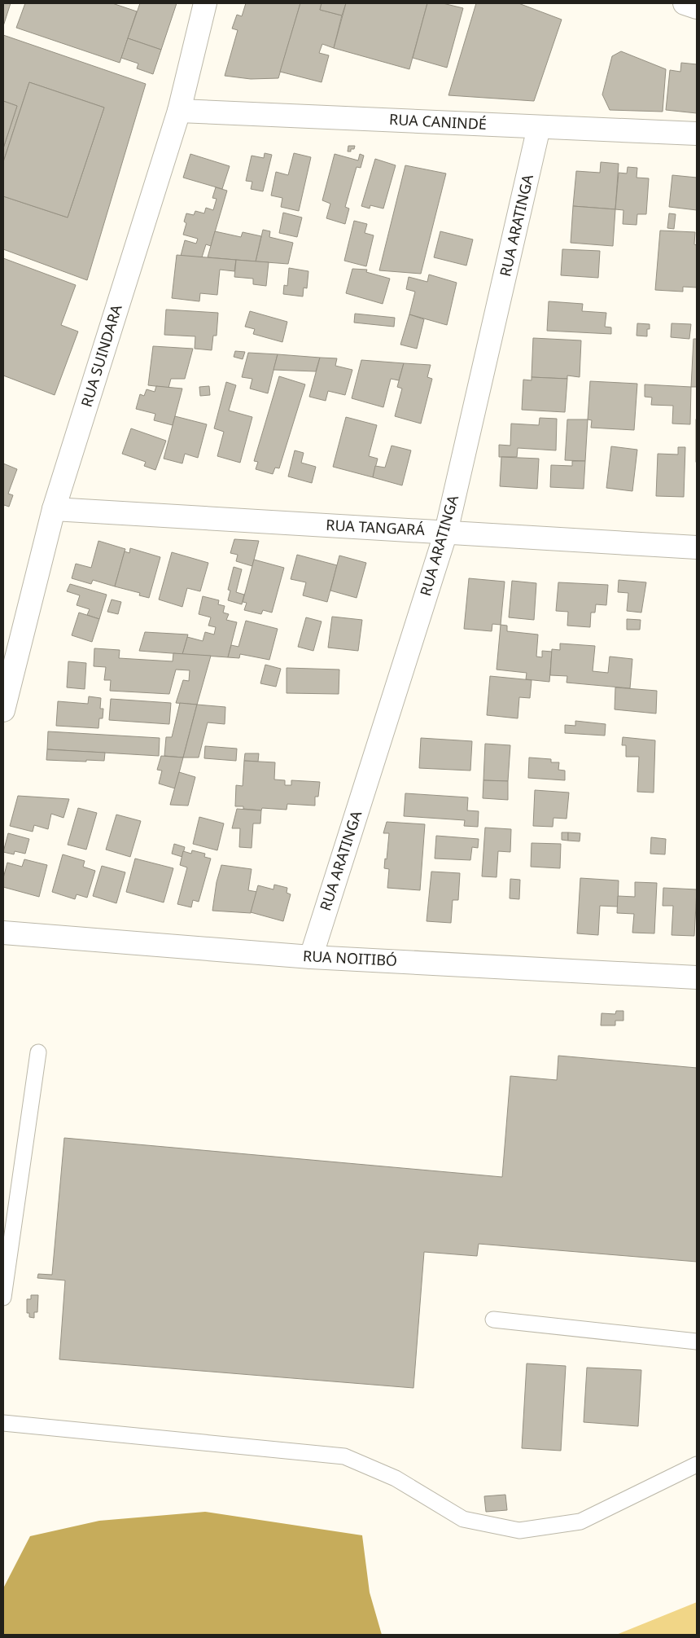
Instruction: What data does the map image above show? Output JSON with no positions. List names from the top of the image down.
{
  "streets": {
    "main road": [
      "RUA CANINDÉ",
      "RUA ARATINGA",
      "RUA SUINDARA",
      "RUA TANGARÁ",
      "RUA NOITIBÓ"
    ]
  },
  "crossings": [
    ["RUA CANINDÉ", "RUA ARATINGA"],
    ["RUA CANINDÉ", "RUA SUINDARA"],
    ["RUA ARATINGA", "RUA TANGARÁ"],
    ["RUA ARATINGA", "RUA NOITIBÓ"],
    ["RUA SUINDARA", "RUA TANGARÁ"]
  ]
}
